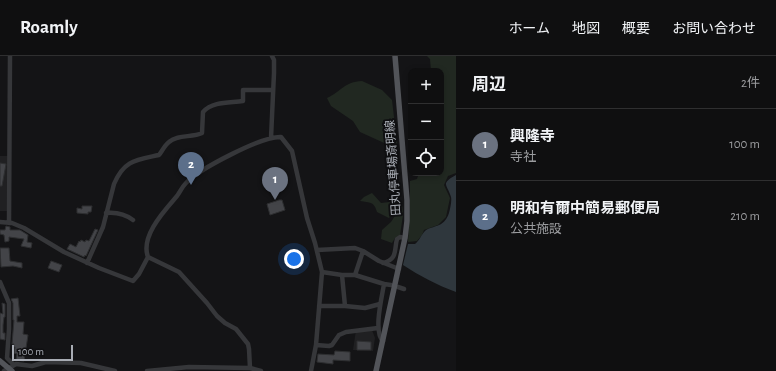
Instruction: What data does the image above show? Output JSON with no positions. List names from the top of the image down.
{
  "streets": {
    "main road": ["田丸停車場斎明線"]
  },
  "scale_bar": "100 m",
  "page": {
    "header": "Roamly",
    "nav": [
      "ホーム",
      "地図",
      "概要",
      "お問い合わせ"
    ],
    "heading": ["周辺", "2件"],
    "map_buttons": ["+", "−"],
    "list": [
      {
        "mark": "1",
        "name": "興隆寺",
        "note": "寺社",
        "value": "100 m"
      },
      {
        "mark": "2",
        "name": "明和有爾中簡易郵便局",
        "note": "公共施設",
        "value": "210 m"
      }
    ],
    "pins": ["2", "1"],
    "scale": "100 m"
  }
}
